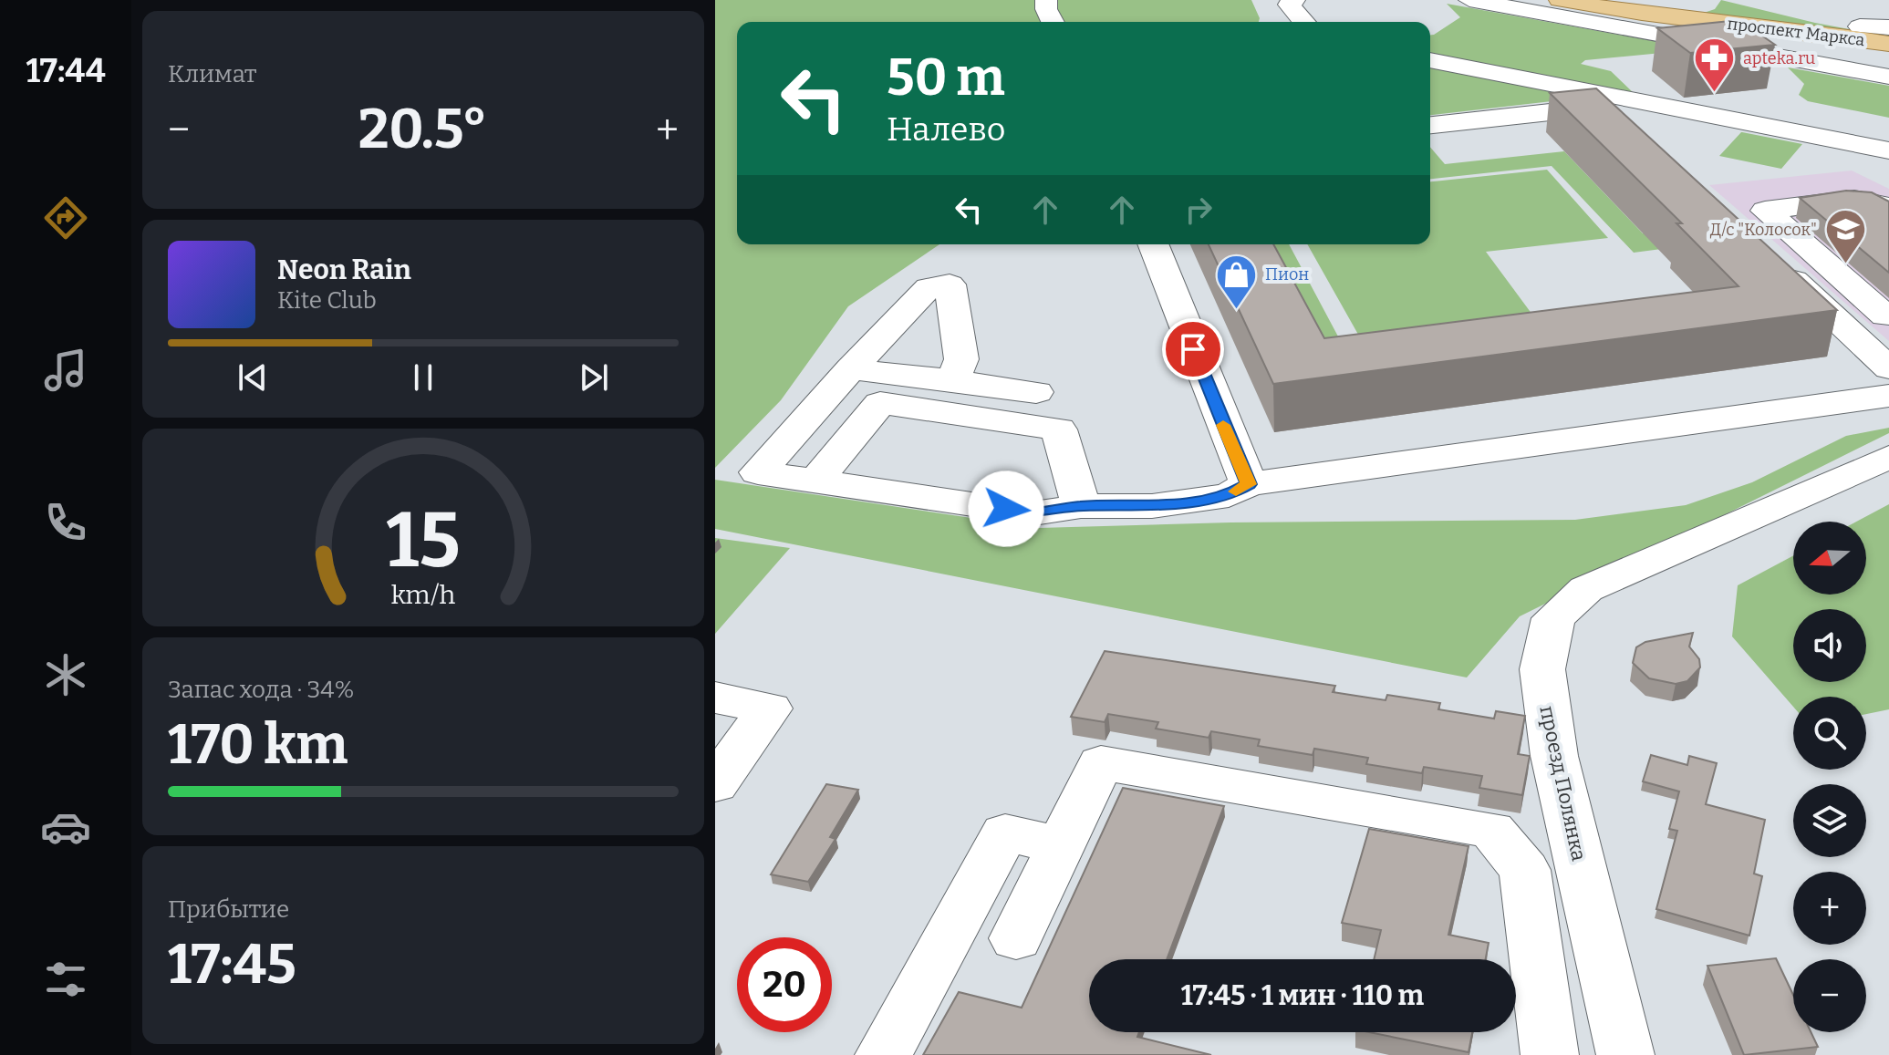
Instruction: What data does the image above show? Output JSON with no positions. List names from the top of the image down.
{
  "streets": {
    "main road": ["проспект Маркса"],
    "street": ["проезд Полянка"]
  },
  "places": {
    "pharmacy": ["apteka.ru"],
    "school or university": ["Д/с \"Колосок\""],
    "shop": ["Пион"]
  },
  "north": "left",
  "page": {
    "tabs": "17:44",
    "tile": [
      "Климат",
      ["Запас хода · 34%", "170 km"],
      ["Прибытие", "17:45"]
    ],
    "turn": ["50 m", "Налево"],
    "heat": ["−", "20.5°", "+"],
    "song": ["Neon Rain", "Kite Club"],
    "map_buttons": ["+", "−"],
    "limit": "20",
    "trip": "17:45 · 1 мин · 110 m",
    "gauge": ["15", "km/h"]
  }
}
